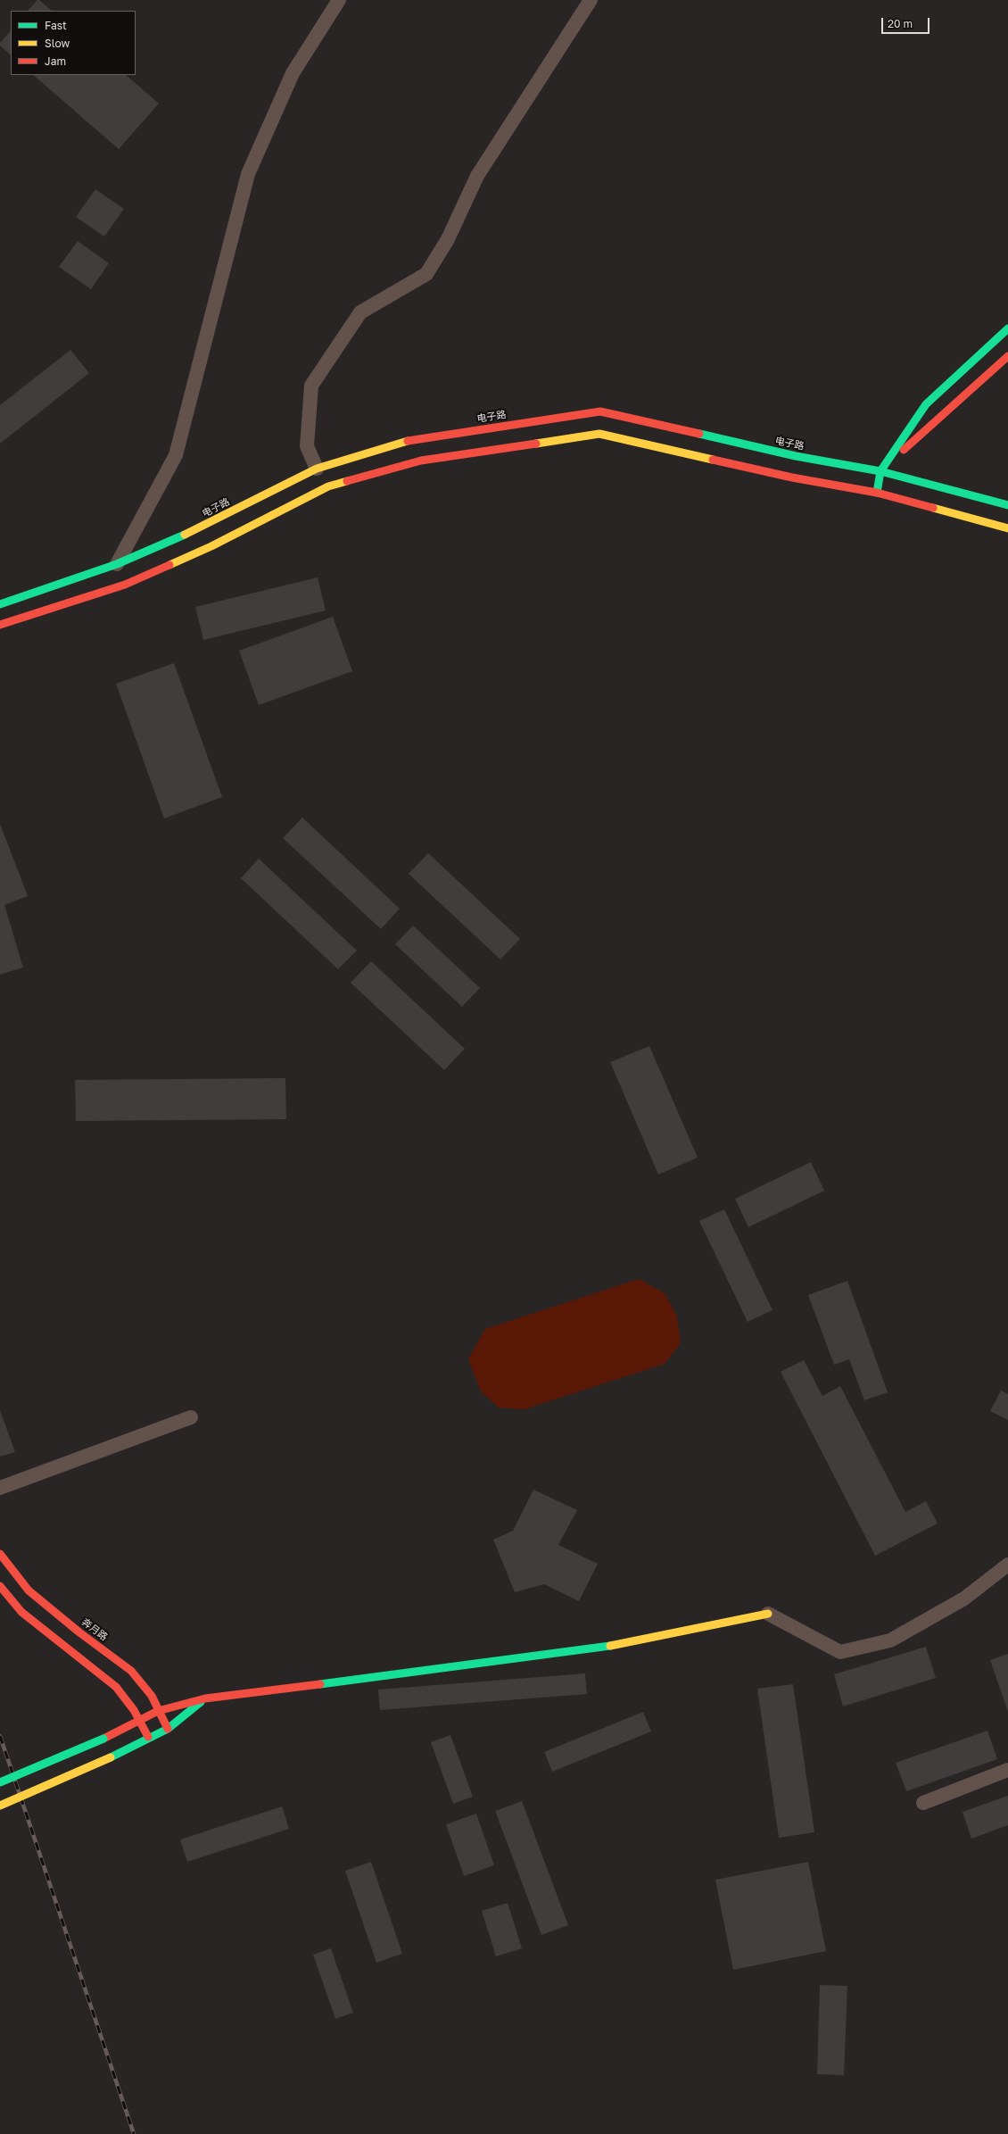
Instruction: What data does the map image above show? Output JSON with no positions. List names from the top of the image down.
{
  "streets": {
    "main road": ["电子路", "奔月路"]
  },
  "legend": ["Fast", "Slow", "Jam"],
  "scale_bar": "20 m"
}
